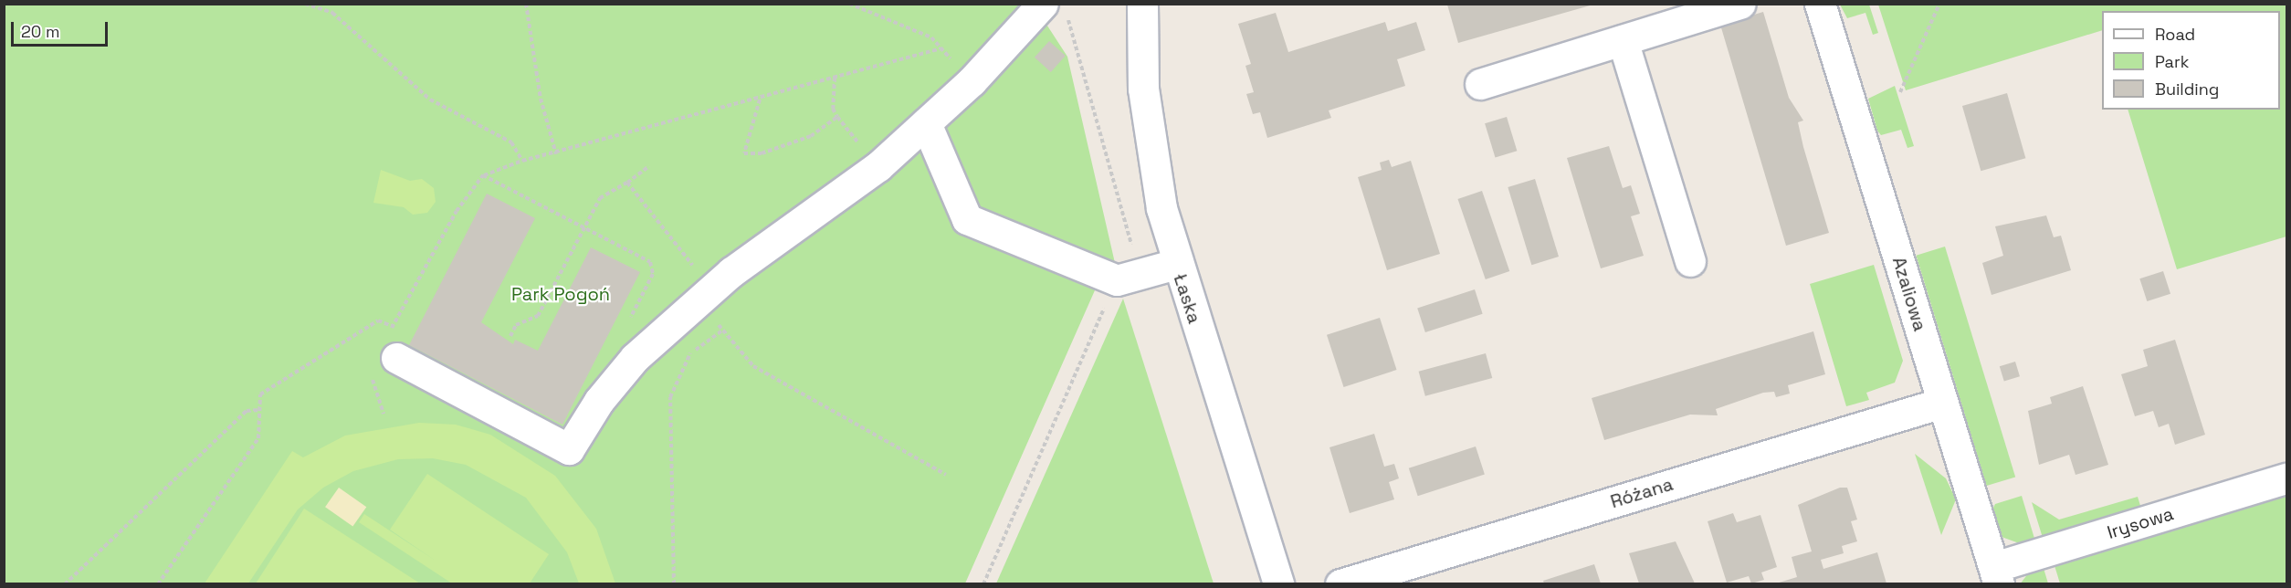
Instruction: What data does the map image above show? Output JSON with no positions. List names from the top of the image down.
{
  "streets": {
    "street": [
      "Azaliowa",
      "Łaska",
      "Różana",
      "Irysowa"
    ]
  },
  "crossings": [
    ["Azaliowa", "Różana"],
    ["Azaliowa", "Irysowa"]
  ],
  "parks": ["Park Pogoń"],
  "legend": ["Road", "Park", "Building"],
  "scale_bar": "20 m"
}
